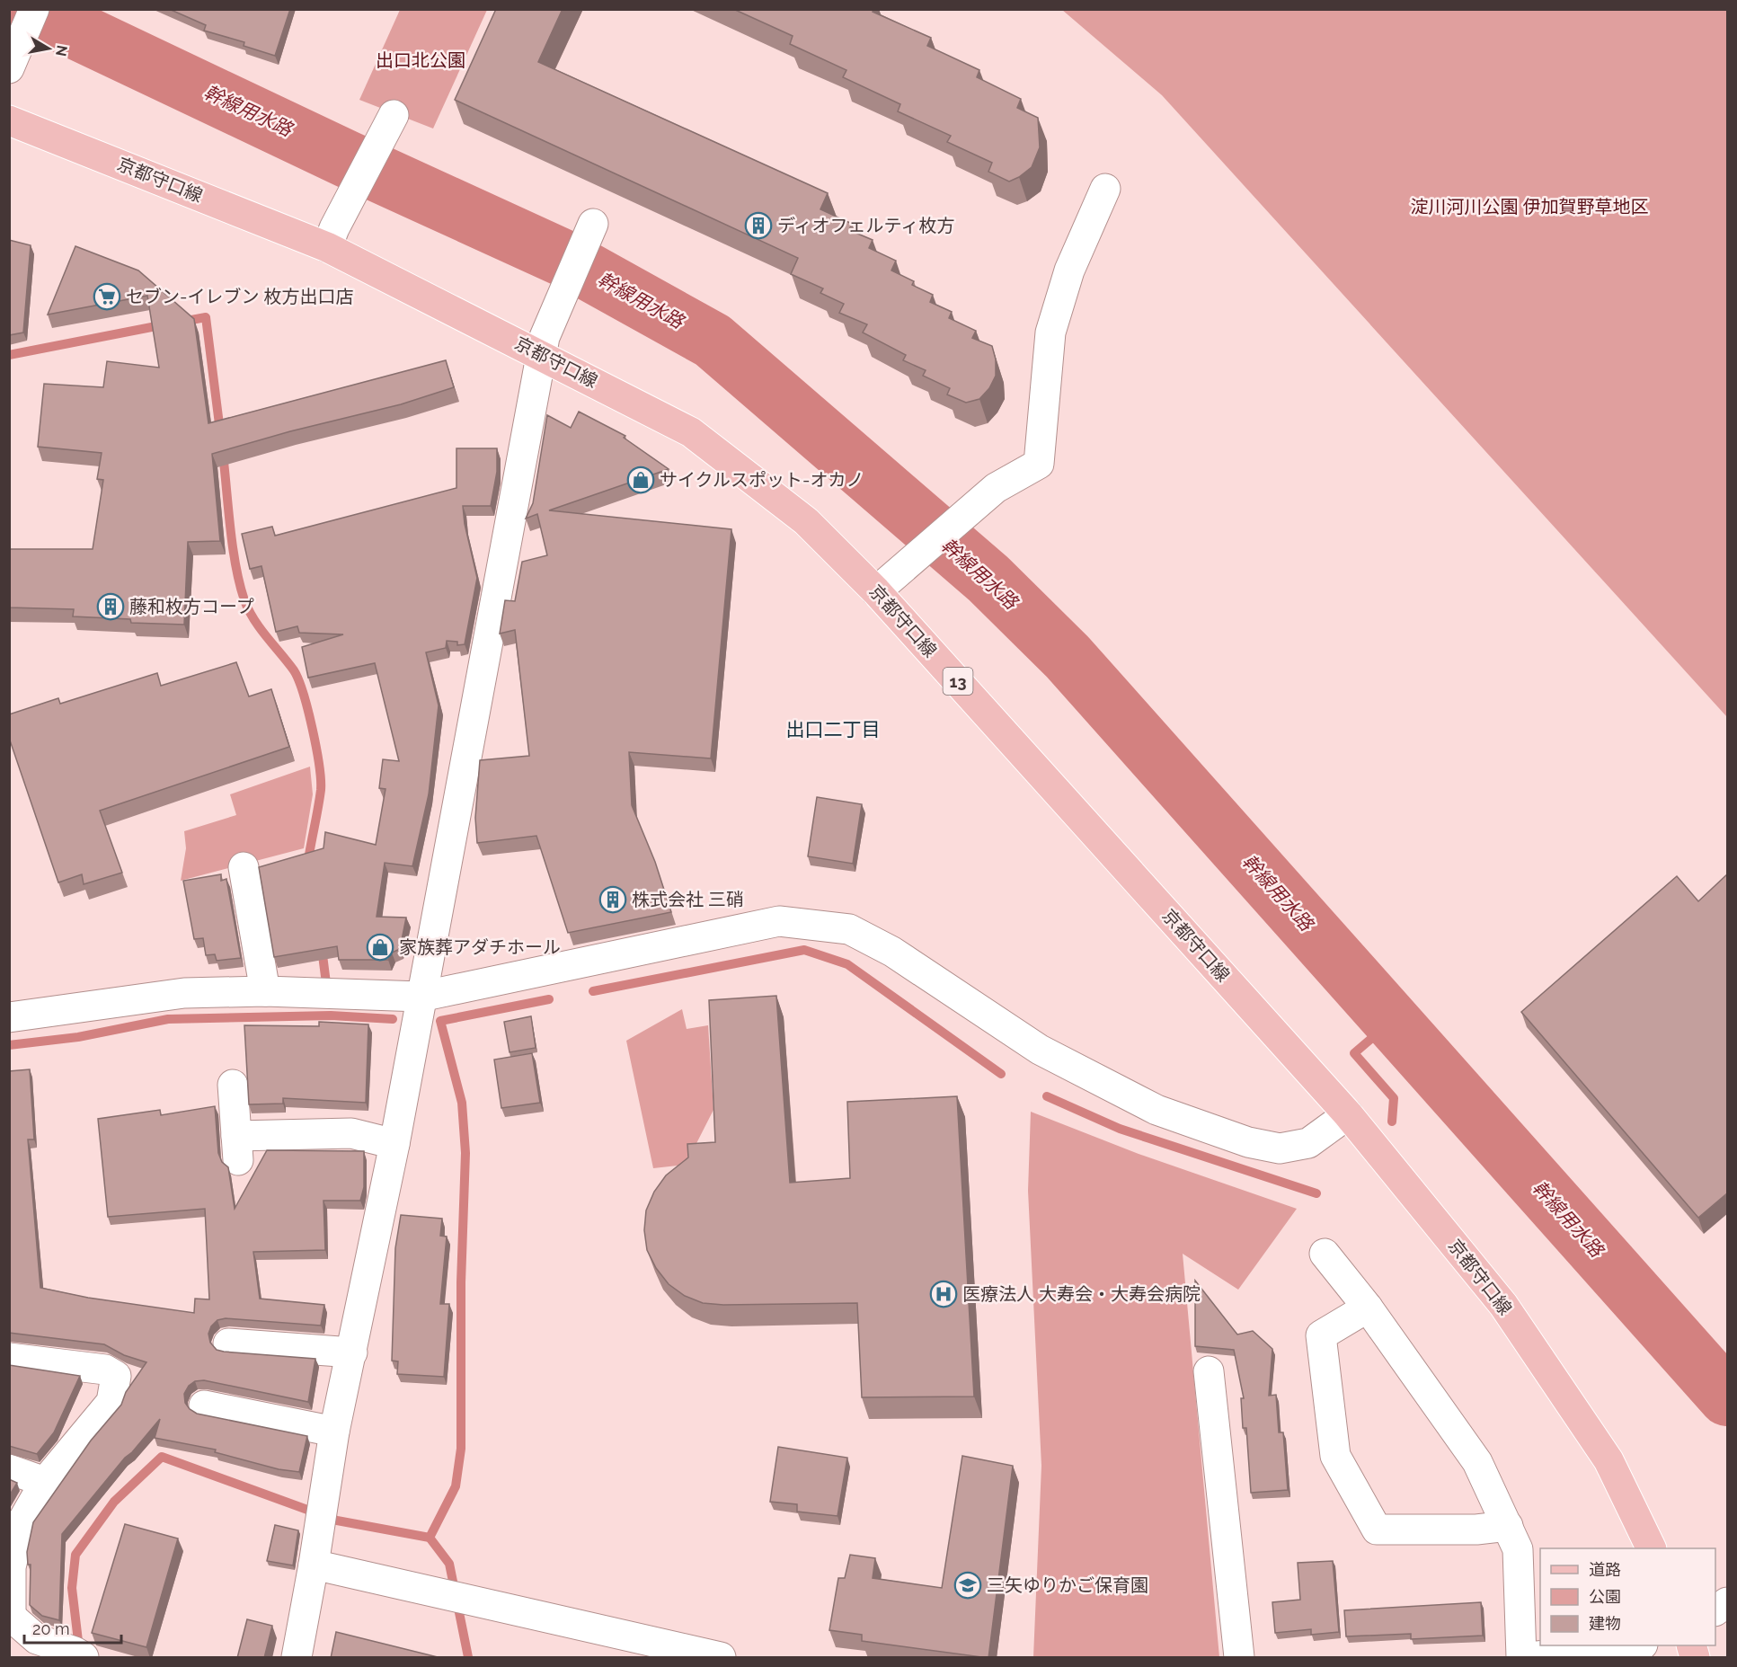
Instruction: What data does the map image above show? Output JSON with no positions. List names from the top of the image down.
{
  "streets": {
    "main road": ["京都守口線", "13"]
  },
  "districts": ["出口二丁目"],
  "water": ["幹線用水路"],
  "parks": ["出口北公園", "淀川河川公園 伊加賀野草地区"],
  "places": {
    "building": ["ディオフェルティ枚方", "藤和枚方コープ", "株式会社 三硝"],
    "supermarket": ["セブン-イレブン 枚方出口店"],
    "shop": ["サイクルスポット-オカノ", "家族葬アダチホール"],
    "hospital": ["医療法人 大寿会・大寿会病院"],
    "school or university": ["三矢ゆりかご保育園"]
  },
  "legend": ["道路", "公園", "建物"],
  "scale_bar": "20 m",
  "north": "right"
}
